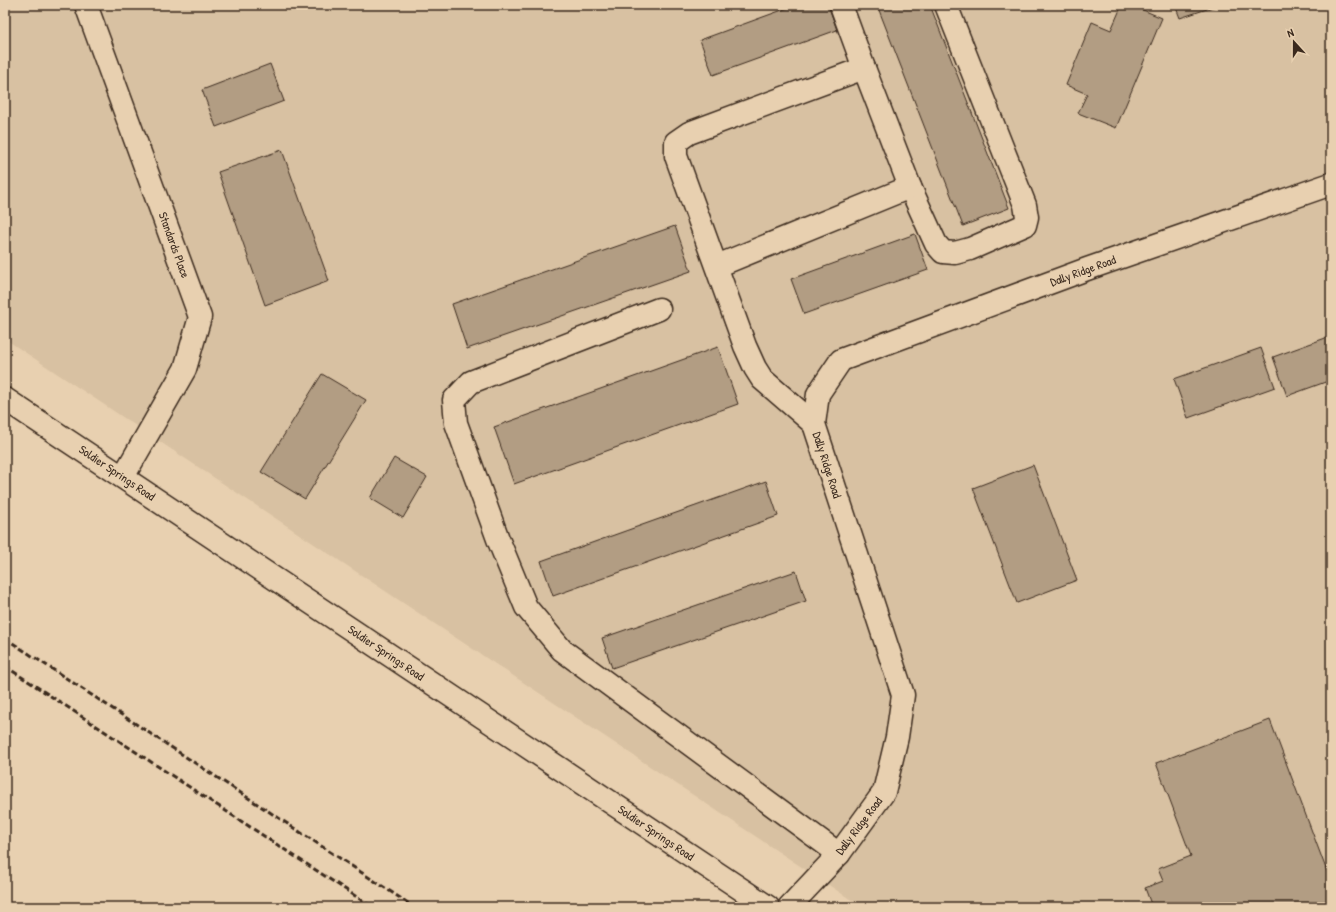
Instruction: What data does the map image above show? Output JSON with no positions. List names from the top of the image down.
{
  "streets": {
    "street": ["Standards Place", "Dally Ridge Road", "Soldier Springs Road"]
  },
  "crossings": [
    ["Standards Place", "Soldier Springs Road"]
  ],
  "north": "top"
}
